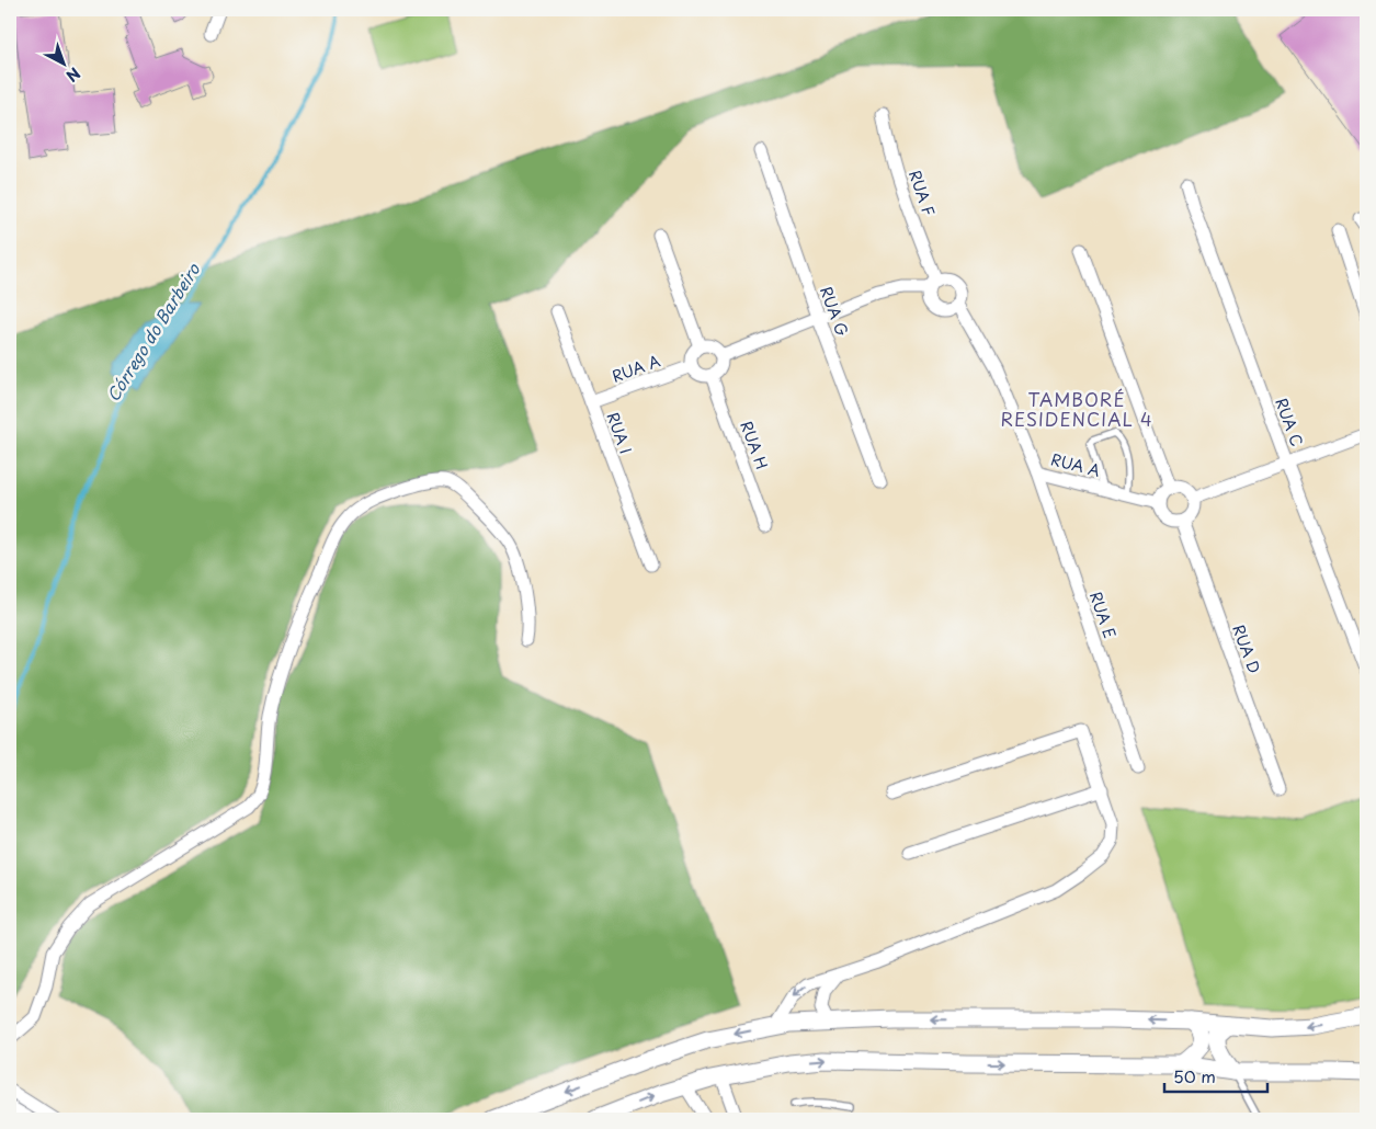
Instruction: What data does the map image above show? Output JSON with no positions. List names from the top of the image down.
{
  "streets": {
    "street": [
      "RUA F",
      "RUA G",
      "RUA A",
      "RUA C",
      "RUA I",
      "RUA H",
      "RUA E",
      "RUA D"
    ]
  },
  "crossings": [
    ["RUA F", "RUA A"],
    ["RUA A", "RUA I"],
    ["RUA A", "RUA H"],
    ["RUA A", "RUA E"],
    ["RUA A", "RUA D"]
  ],
  "districts": ["TAMBORÉ RESIDENCIAL 4"],
  "water": ["Córrego do Barbeiro"],
  "scale_bar": "50 m",
  "north": "bottom right"
}
